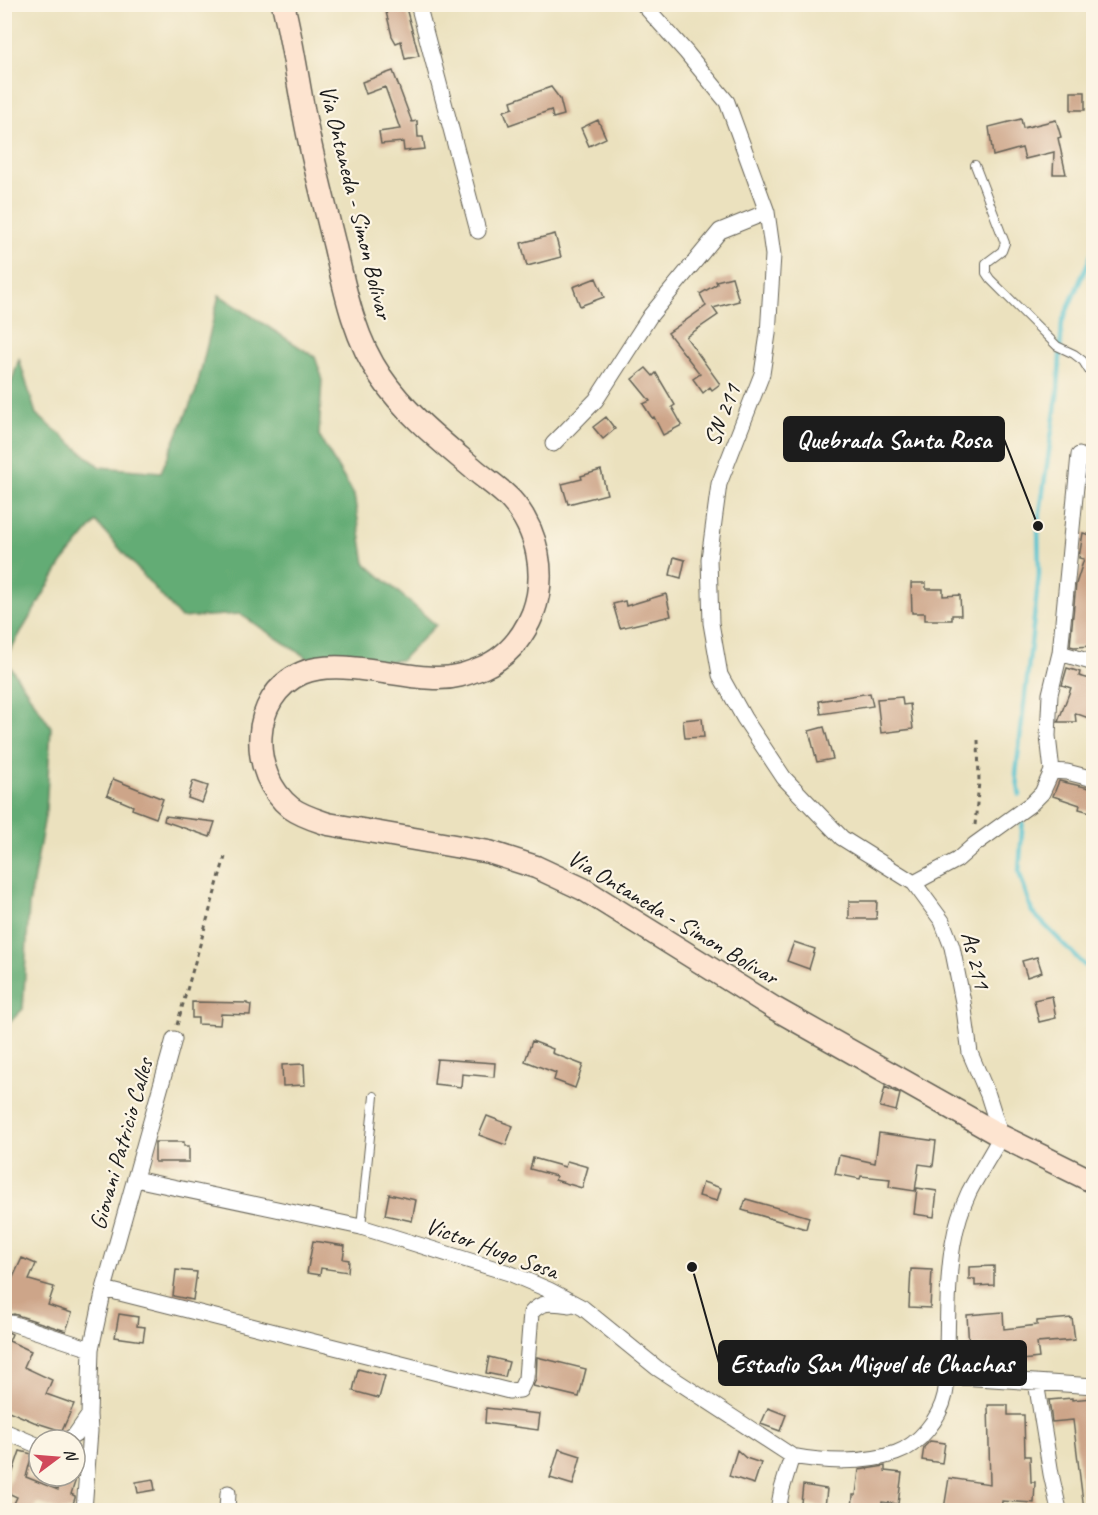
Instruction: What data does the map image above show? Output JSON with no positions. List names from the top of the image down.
{
  "streets": {
    "street": [
      "Via Ontaneda - Simon Bolivar",
      "SN 211",
      "As 211",
      "Giovani Patricio Calles",
      "Victor Hugo Sosa"
    ]
  },
  "crossings": [
    ["Via Ontaneda - Simon Bolivar", "As 211"],
    ["SN 211", "As 211"],
    ["Giovani Patricio Calles", "Victor Hugo Sosa"]
  ],
  "places": ["Quebrada Santa Rosa", "Estadio San Miguel de Chachas"],
  "north": "right"
}
